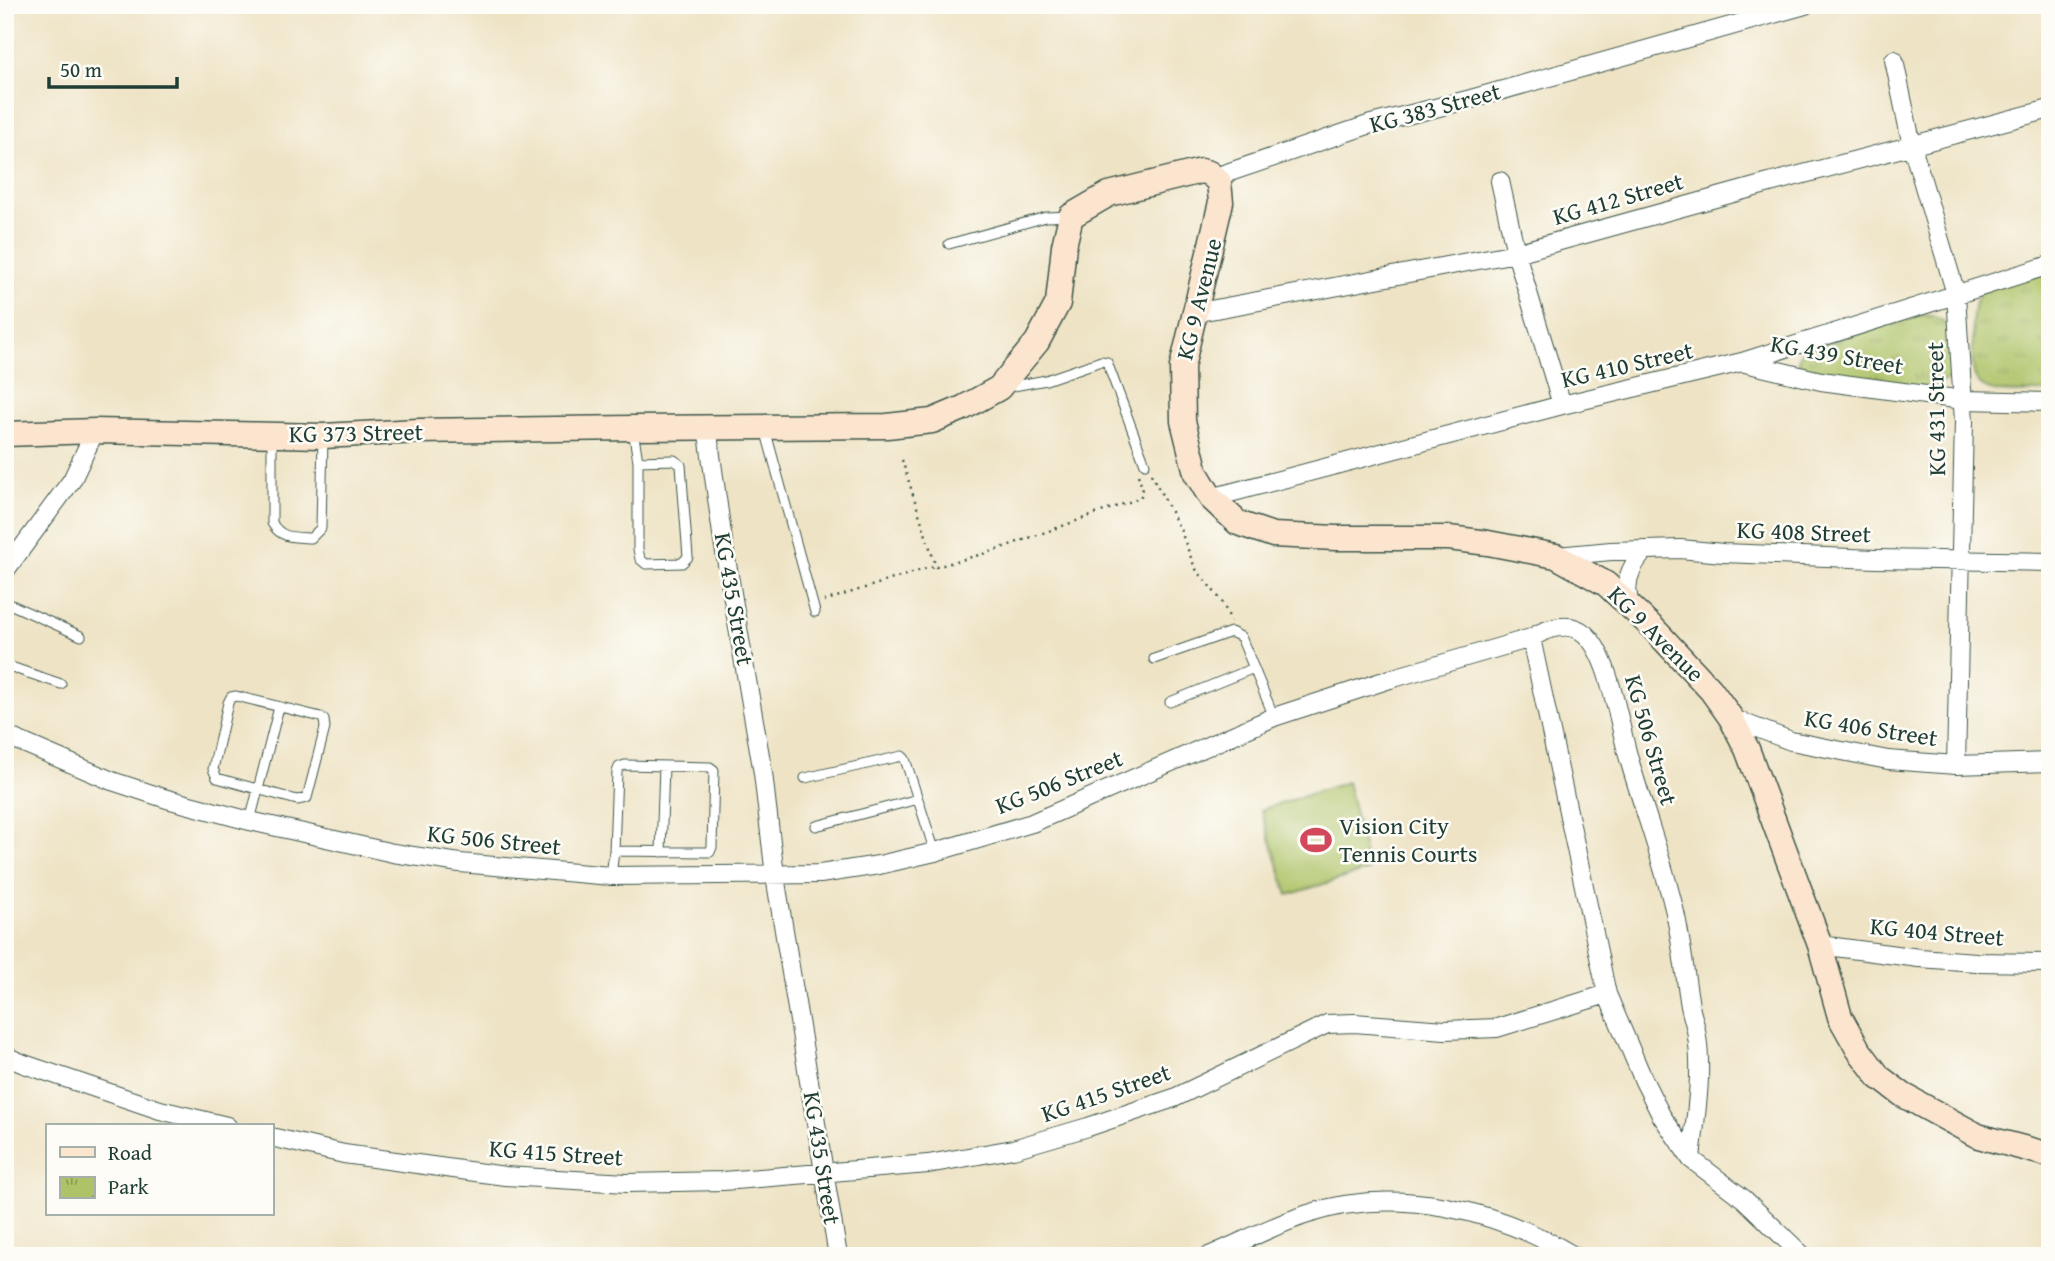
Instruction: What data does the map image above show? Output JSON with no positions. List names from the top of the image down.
{
  "streets": {
    "main road": ["KG 383 Street", "KG 9 Avenue", "KG 373 Street"],
    "street": [
      "KG 412 Street",
      "KG 439 Street",
      "KG 410 Street",
      "KG 431 Street",
      "KG 408 Street",
      "KG 435 Street",
      "KG 406 Street",
      "KG 506 Street",
      "KG 404 Street",
      "KG 415 Street"
    ]
  },
  "crossings": [
    ["KG 383 Street", "KG 9 Avenue"],
    ["KG 412 Street", "KG 9 Avenue"],
    ["KG 412 Street", "KG 431 Street"],
    ["KG 9 Avenue", "KG 410 Street"],
    ["KG 9 Avenue", "KG 408 Street"],
    ["KG 9 Avenue", "KG 406 Street"],
    ["KG 9 Avenue", "KG 404 Street"],
    ["KG 439 Street", "KG 410 Street"],
    ["KG 439 Street", "KG 431 Street"],
    ["KG 410 Street", "KG 431 Street"],
    ["KG 431 Street", "KG 408 Street"],
    ["KG 431 Street", "KG 406 Street"],
    ["KG 373 Street", "KG 435 Street"],
    ["KG 435 Street", "KG 506 Street"],
    ["KG 435 Street", "KG 415 Street"]
  ],
  "places": {
    "sports": ["Vision City Tennis Courts"]
  },
  "legend": ["Road", "Park"],
  "scale_bar": "50 m"
}
